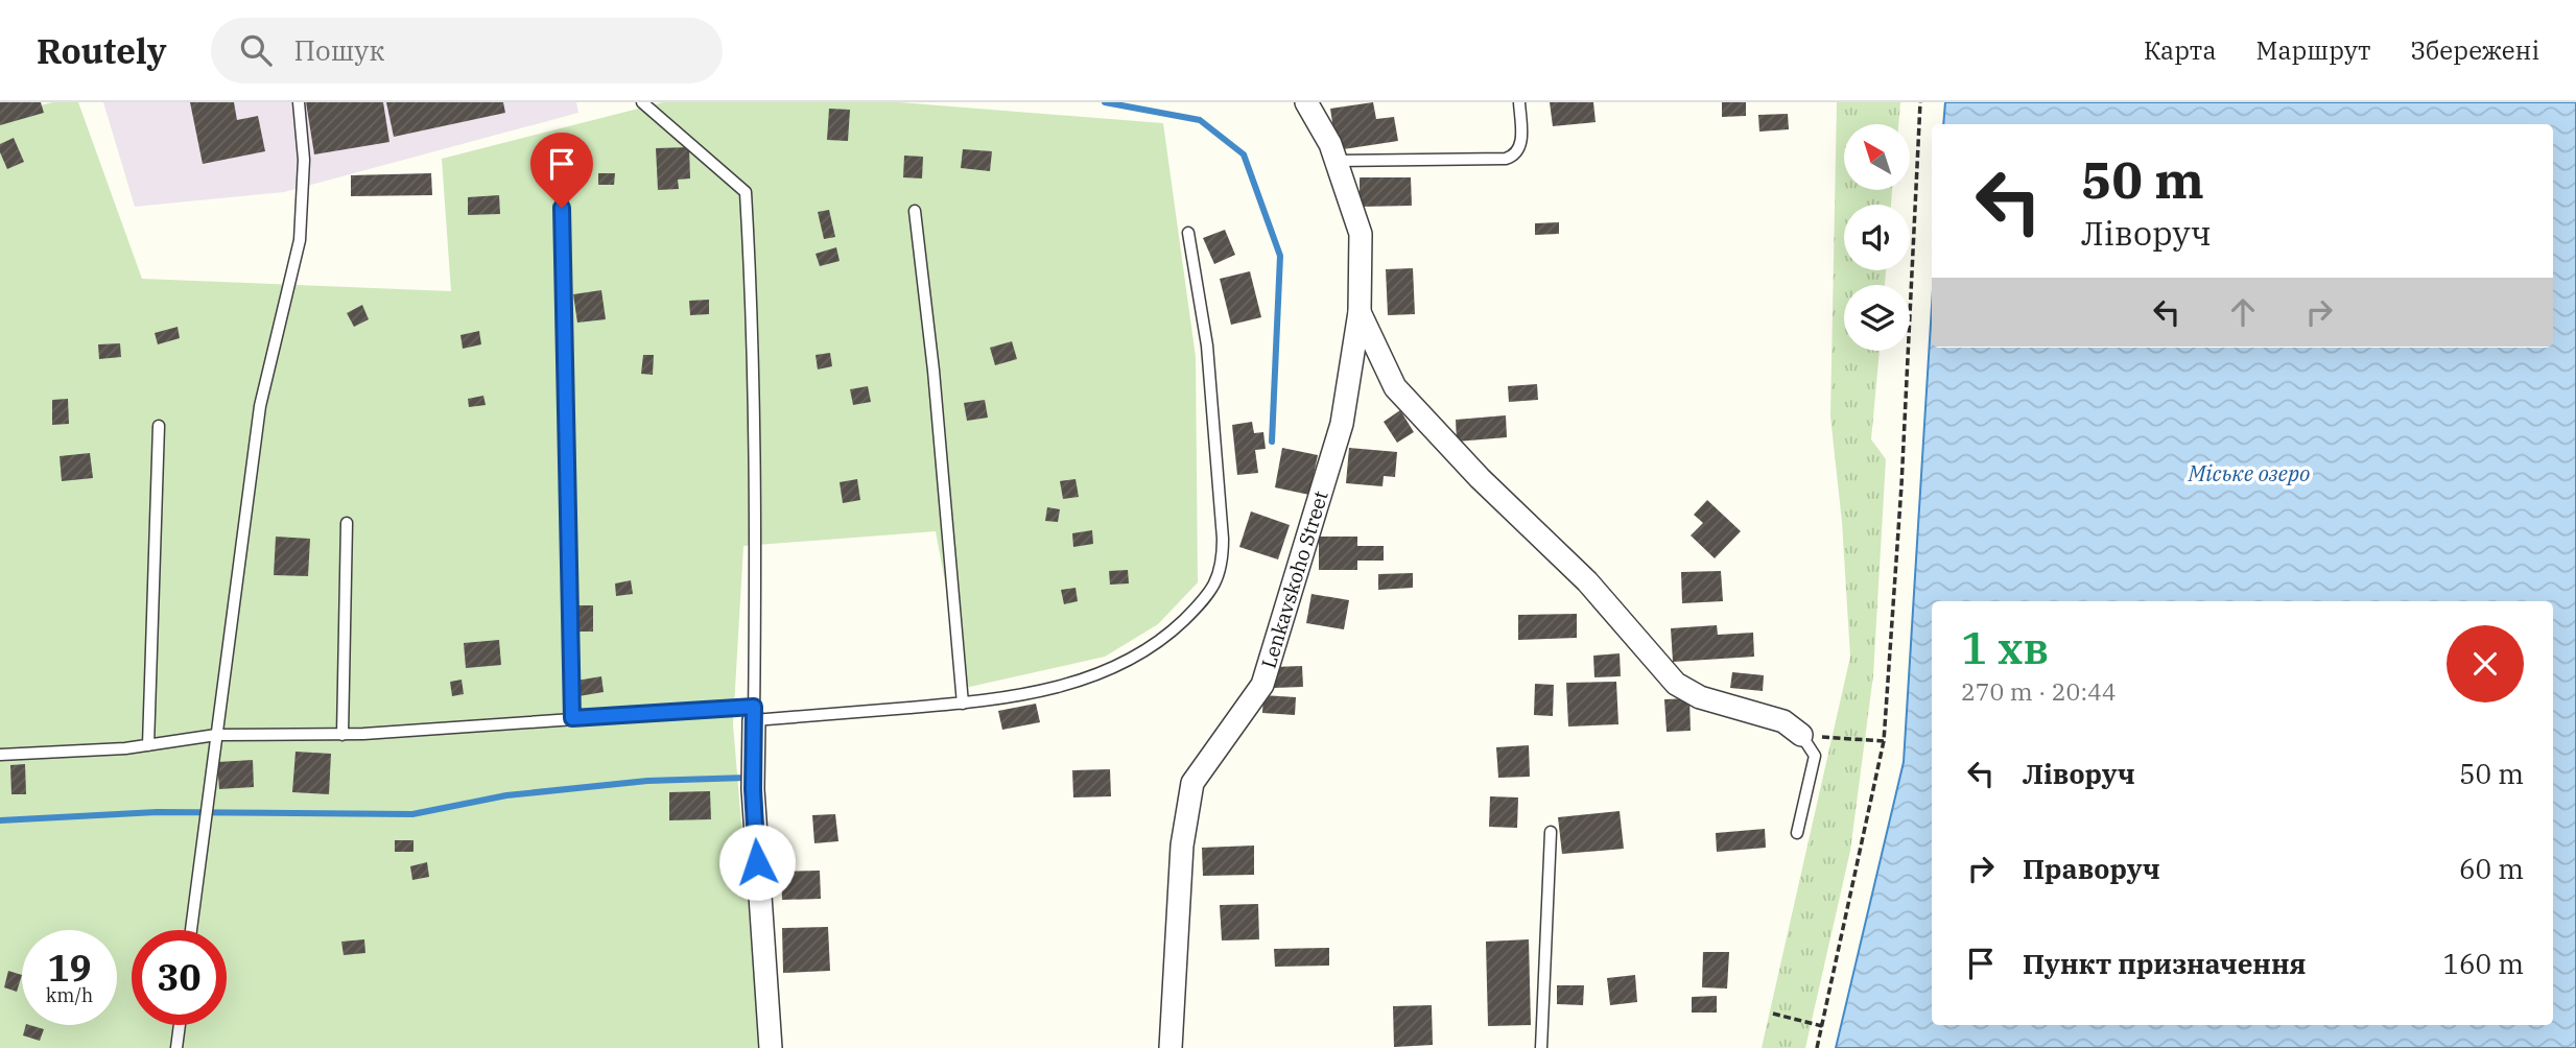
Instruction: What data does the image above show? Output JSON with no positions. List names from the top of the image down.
{
  "streets": {
    "street": ["Lenkavskoho Street"]
  },
  "water": ["Міське озеро"],
  "north": "top left",
  "page": {
    "header": "Routely",
    "search": "Пошук",
    "nav": ["Карта", "Маршрут", "Збережені"],
    "turn": ["50 m", "Ліворуч"],
    "heading": ["1 хв", "270 m · 20:44"],
    "list": [
      {
        "name": "Ліворуч",
        "value": "50 m"
      },
      {
        "name": "Праворуч",
        "value": "60 m"
      },
      {
        "name": "Пункт призначення",
        "value": "160 m"
      }
    ],
    "speed": "19 km/h",
    "limit": "30"
  }
}
